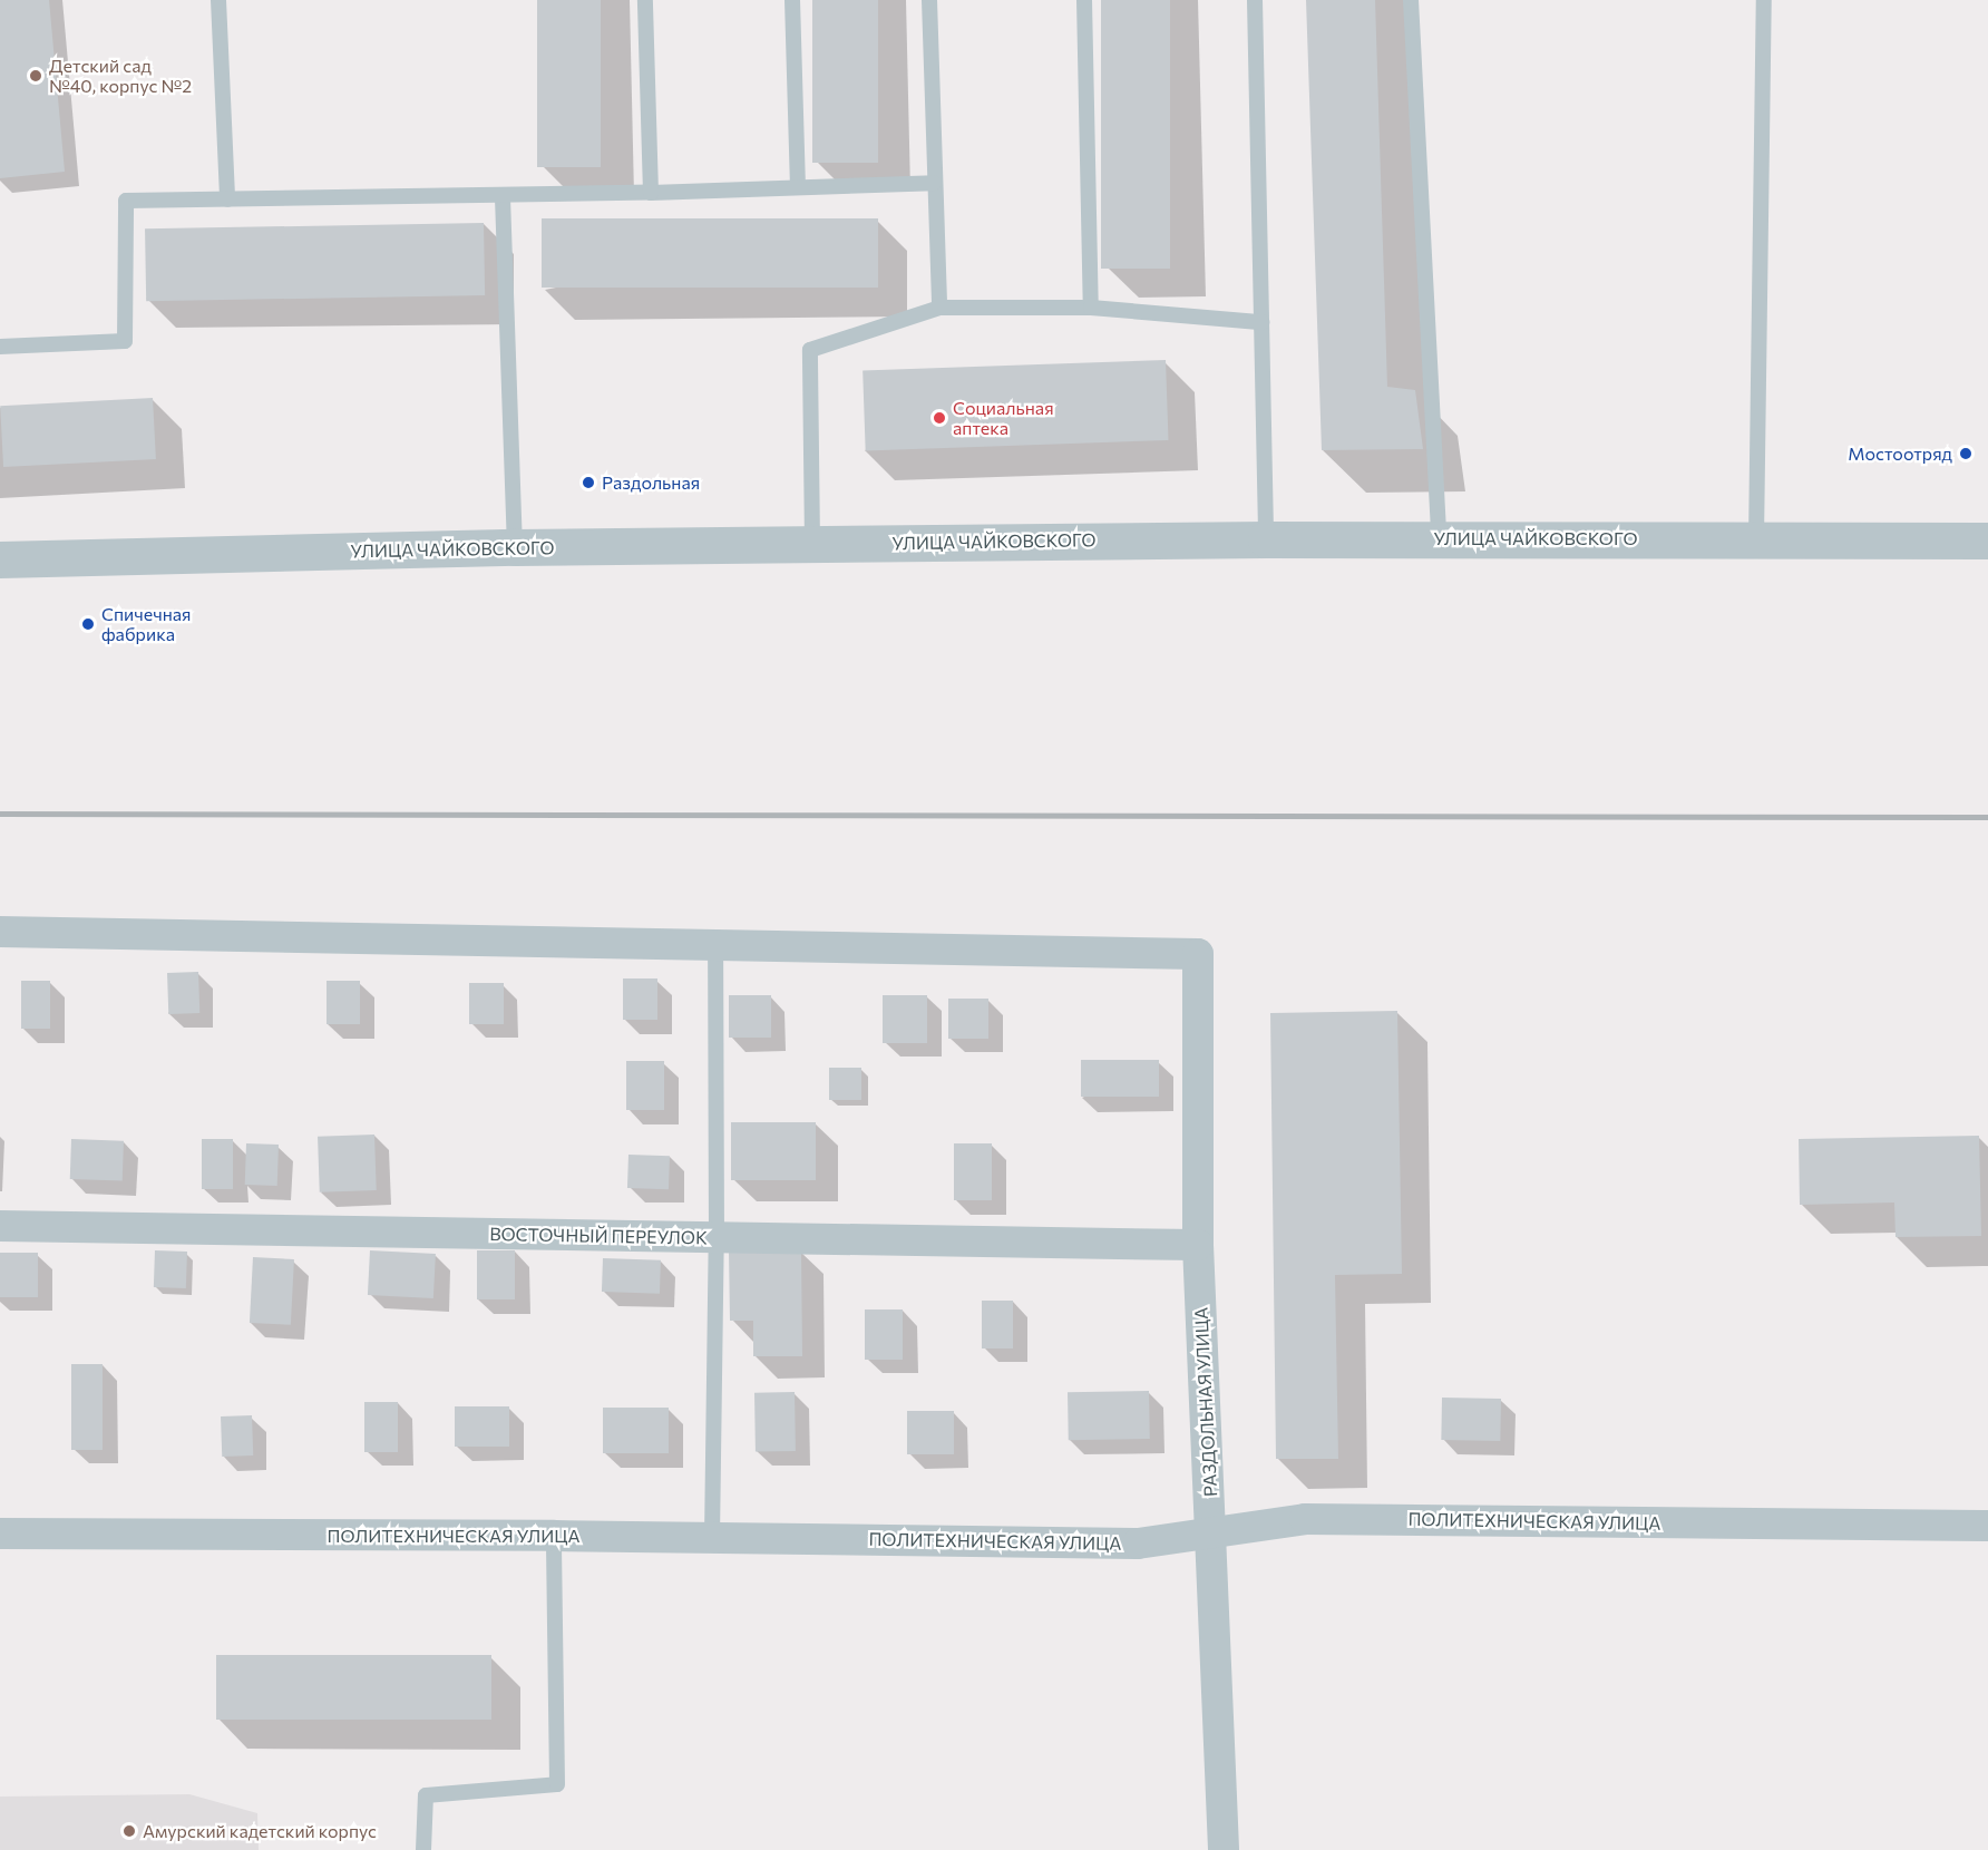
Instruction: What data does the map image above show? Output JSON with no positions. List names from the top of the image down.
{
  "streets": {
    "street": [
      "УЛИЦА ЧАЙКОВСКОГО",
      "ВОСТОЧНЫЙ ПЕРЕУЛОК",
      "РАЗДОЛЬНАЯ УЛИЦА",
      "ПОЛИТЕХНИЧЕСКАЯ УЛИЦА"
    ]
  },
  "crossings": [
    ["ВОСТОЧНЫЙ ПЕРЕУЛОК", "РАЗДОЛЬНАЯ УЛИЦА"],
    ["РАЗДОЛЬНАЯ УЛИЦА", "ПОЛИТЕХНИЧЕСКАЯ УЛИЦА"]
  ],
  "places": [
    "Детский сад №40, корпус №2",
    "Социальная аптека",
    "Мостоотряд",
    "Раздольная",
    "Спичечная фабрика",
    "Амурский кадетский корпус"
  ]
}
